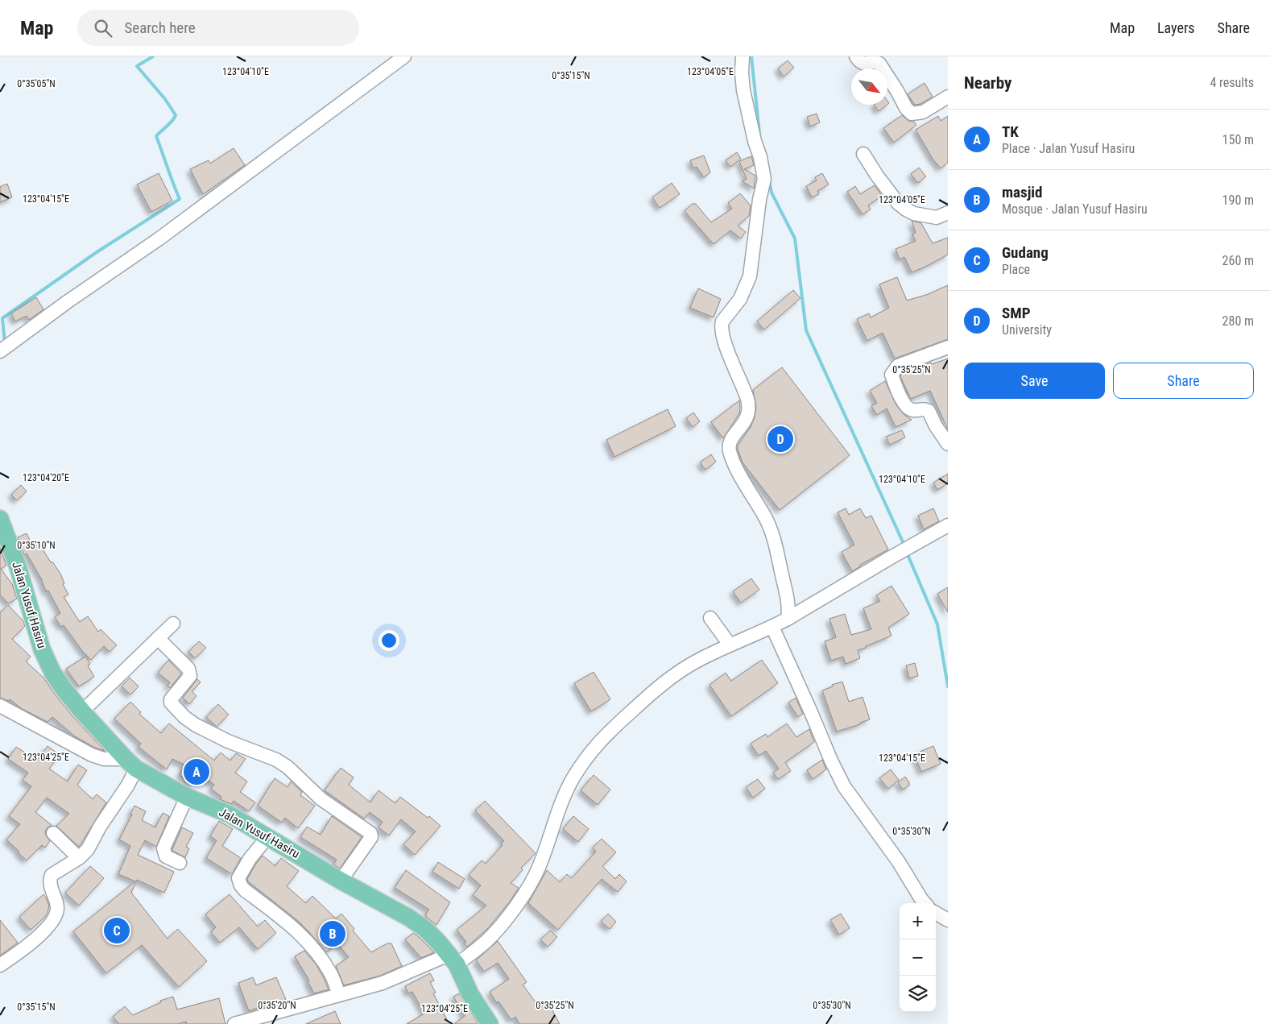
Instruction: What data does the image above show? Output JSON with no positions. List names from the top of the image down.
{
  "streets": {
    "main road": ["Jalan Yusuf Hasiru"]
  },
  "north": "bottom right",
  "page": {
    "header": "Map",
    "search": "Search here",
    "nav": ["Map", "Layers", "Share"],
    "heading": ["Nearby", "4 results"],
    "list": [
      {
        "mark": "A",
        "name": "TK",
        "note": "Place · Jalan Yusuf Hasiru",
        "value": "150 m"
      },
      {
        "mark": "B",
        "name": "masjid",
        "note": "Mosque · Jalan Yusuf Hasiru",
        "value": "190 m"
      },
      {
        "mark": "C",
        "name": "Gudang",
        "note": "Place",
        "value": "260 m"
      },
      {
        "mark": "D",
        "name": "SMP",
        "note": "University",
        "value": "280 m"
      }
    ],
    "buttons": ["Save", "Share"],
    "pins": [
      "D",
      "A",
      "C",
      "B"
    ],
    "map_buttons": ["+", "−"]
  },
  "coordinates": [
    "123°04'10\"E",
    "123°04'05\"E",
    "0°35'15\"N",
    "0°35'05\"N",
    "123°04'15\"E",
    "0°35'25\"N",
    "123°04'20\"E",
    "0°35'10\"N",
    "123°04'25\"E",
    "0°35'30\"N",
    "0°35'20\"N"
  ]
}
